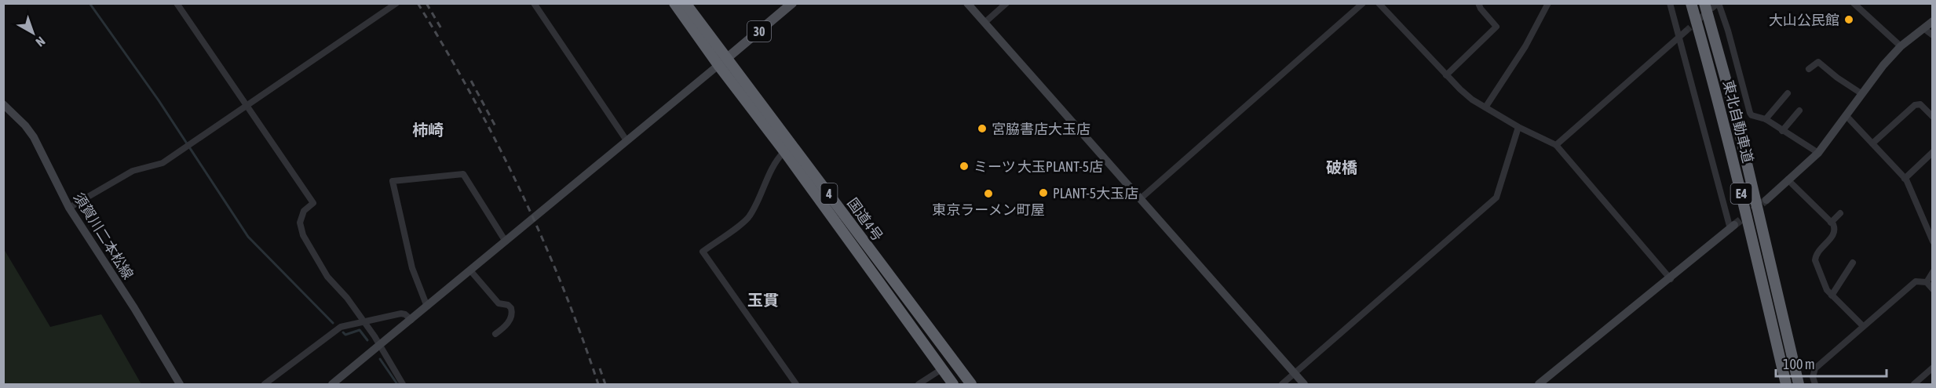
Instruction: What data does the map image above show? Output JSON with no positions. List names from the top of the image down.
{
  "streets": {
    "highway": [
      "東北自動車道",
      "4",
      "E4",
      "国道4号"
    ],
    "main road": ["30"],
    "street": ["須賀川二本松線"]
  },
  "crossings": [
    ["30", "国道4号"]
  ],
  "districts": ["柿崎", "破橋", "玉貫"],
  "places": [
    "大山公民館",
    "宮脇書店大玉店",
    "ミーツ 大玉PLANT-5店",
    "PLANT-5大玉店",
    "東京ラーメン町屋"
  ],
  "scale_bar": "100 m",
  "north": "bottom right"
}
